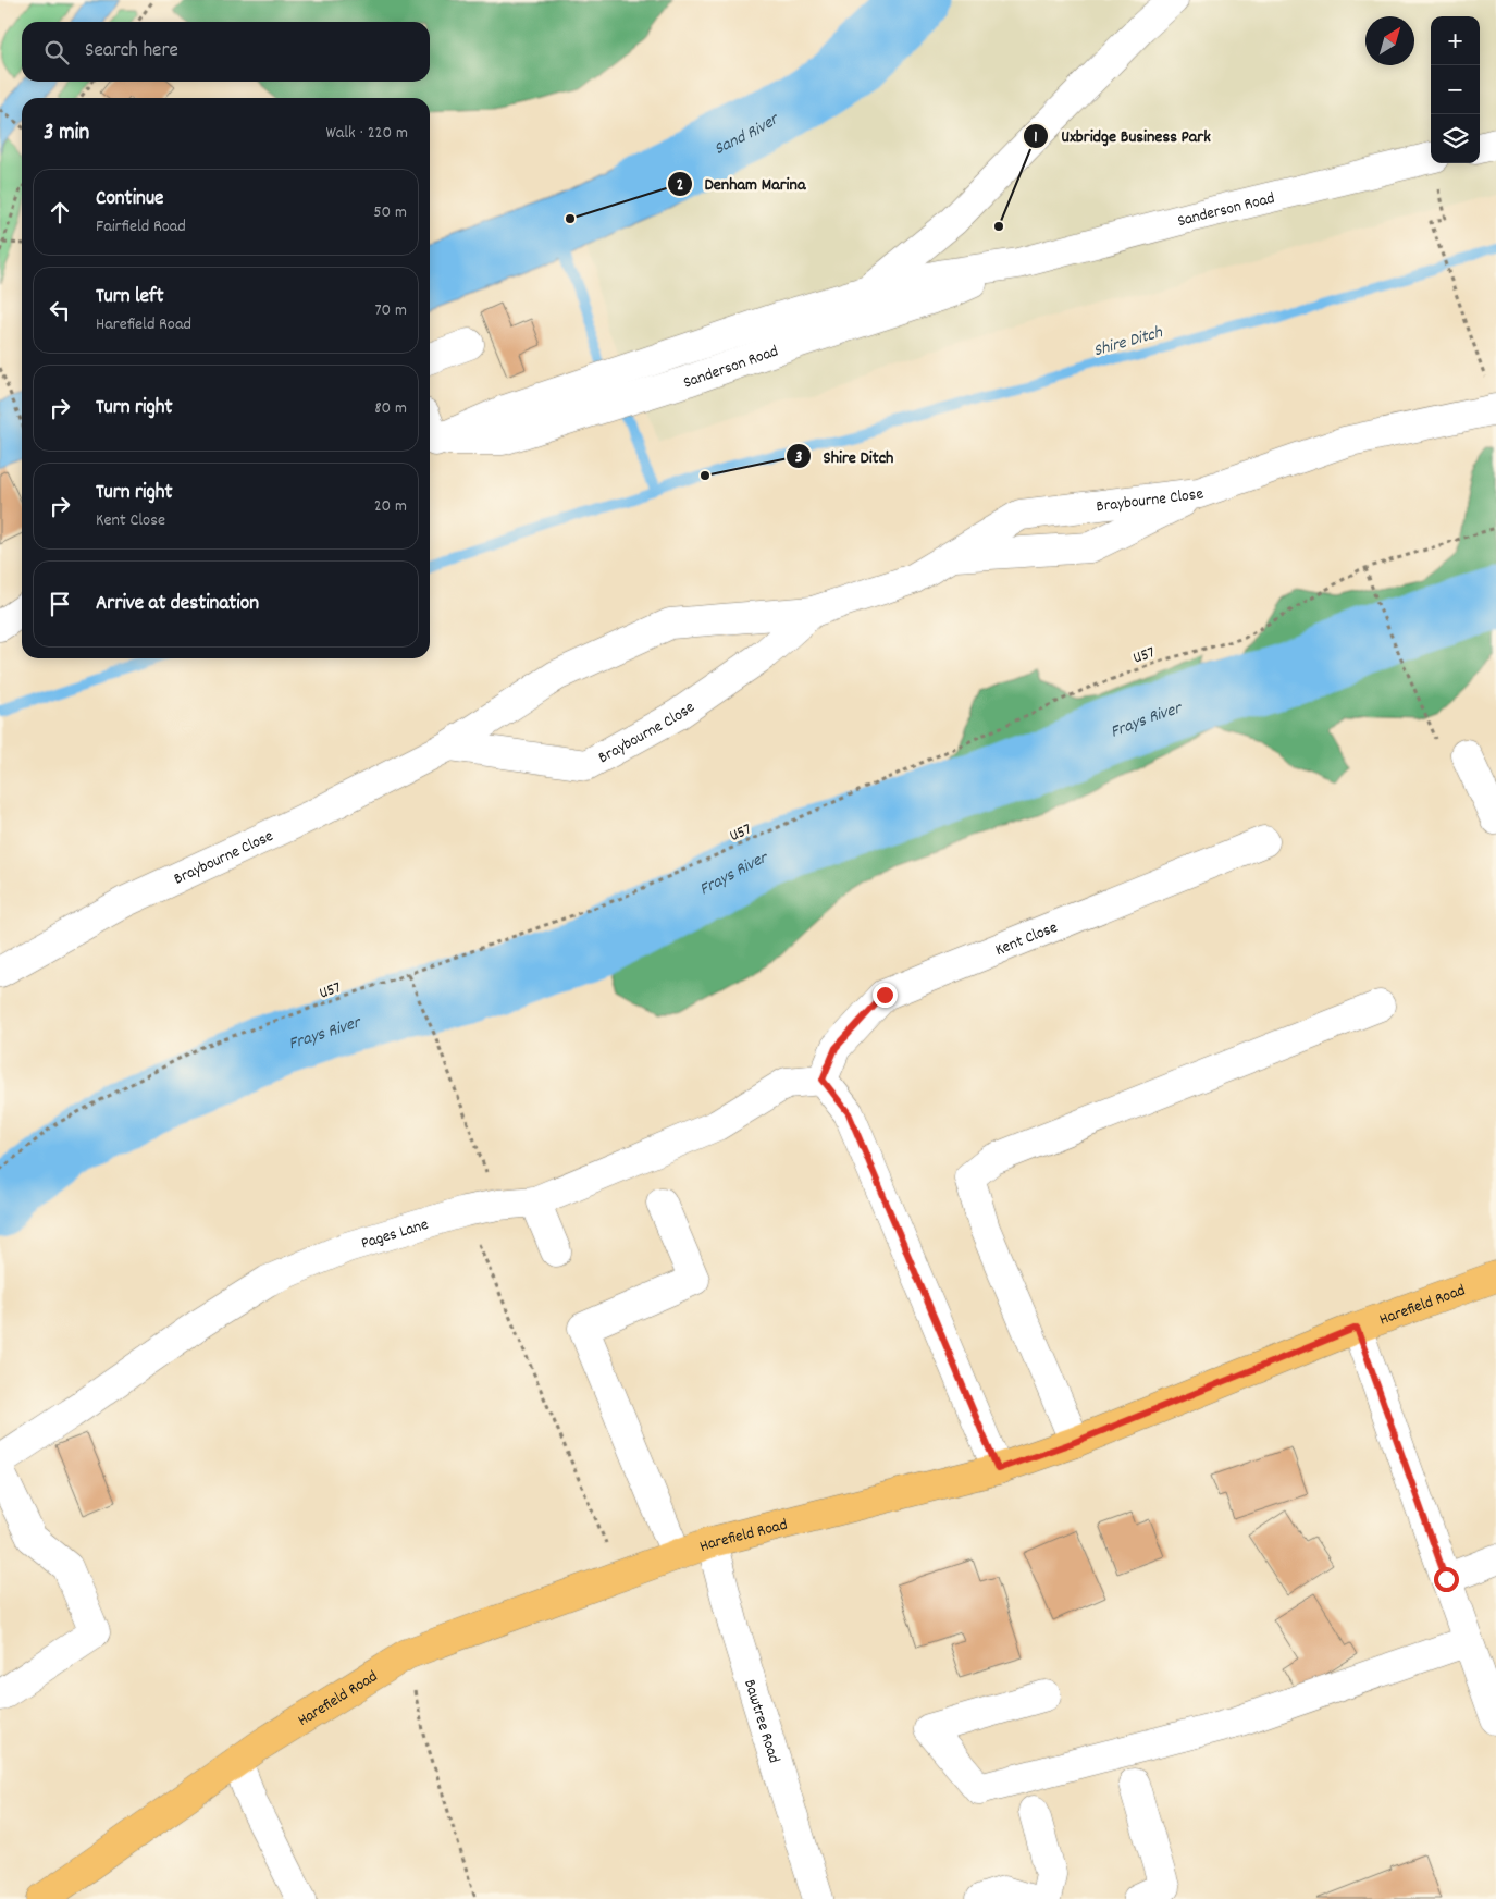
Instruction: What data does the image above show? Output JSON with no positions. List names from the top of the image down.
{
  "streets": {
    "main road": ["Harefield Road"],
    "street": [
      "Sanderson Road",
      "Braybourne Close",
      "Kent Close",
      "Pages Lane",
      "Bawtree Road"
    ],
    "path": ["U57"]
  },
  "crossings": [
    ["Kent Close", "Pages Lane"],
    ["Harefield Road", "Bawtree Road"]
  ],
  "water": ["Sand River", "Shire Ditch", "Frays River"],
  "places": ["Denham Marina", "Uxbridge Business Park", "Shire Ditch"],
  "north": "top right",
  "page": {
    "map_buttons": ["+", "−"],
    "search": "Search here",
    "heading": ["3 min", "Walk · 220 m"],
    "list": [
      ["Continue", "Fairfield Road", "50 m"],
      ["Turn left", "Harefield Road", "70 m"],
      ["Turn right", "80 m"],
      ["Turn right", "Kent Close", "20 m"],
      "Arrive at destination"
    ]
  }
}
